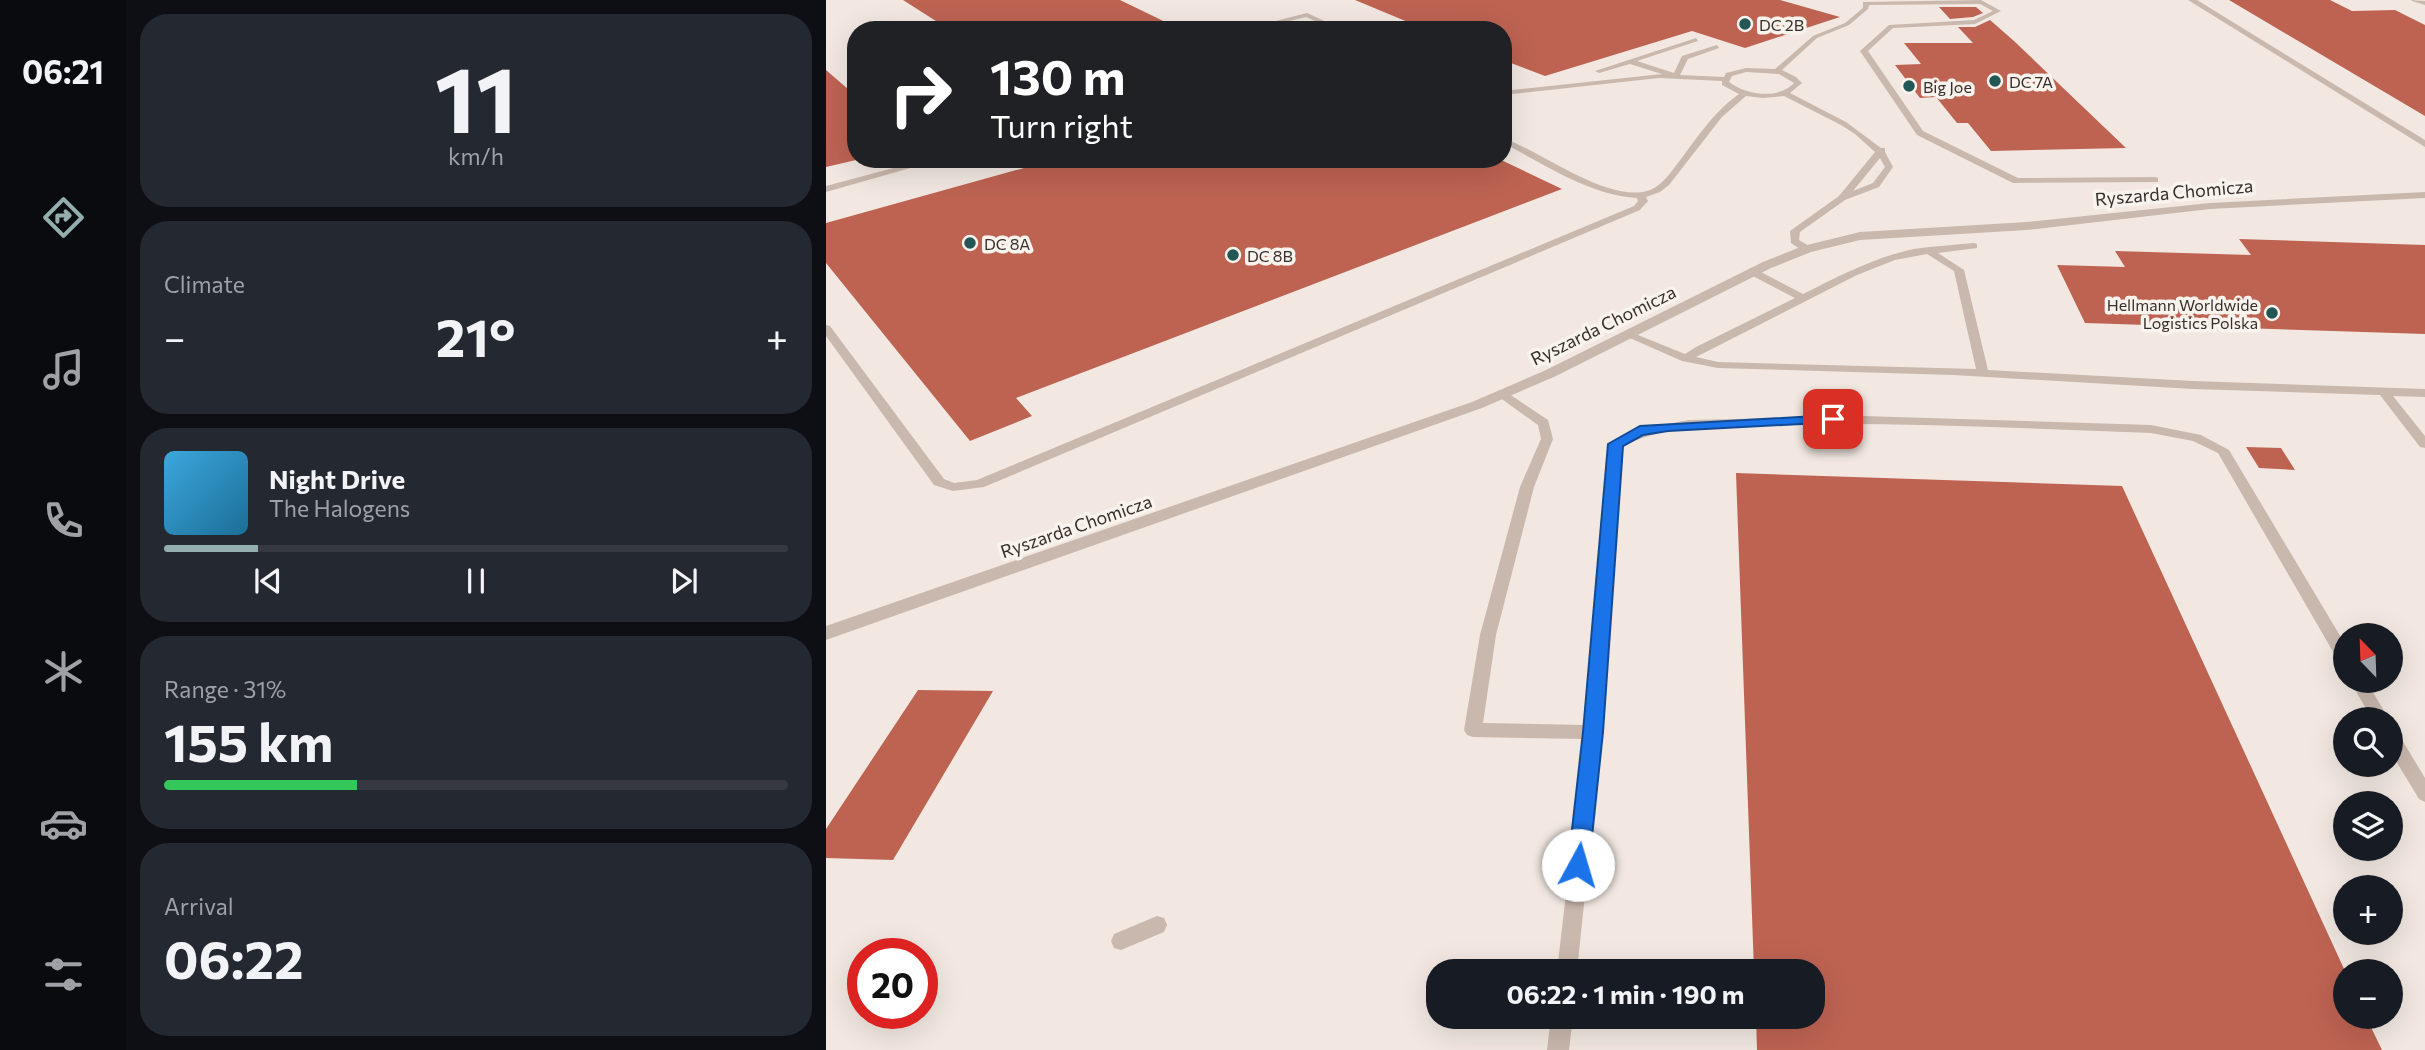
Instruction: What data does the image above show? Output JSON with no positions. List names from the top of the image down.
{
  "streets": {
    "street": ["Ryszarda Chomicza"]
  },
  "places": [
    "DC 2B",
    "DC 7A",
    "Big Joe",
    "DC 8A",
    "DC 8B",
    "Hellmann Worldwide Logistics Polska"
  ],
  "north": "top left",
  "page": {
    "tabs": "06:21",
    "tile": [
      ["11", "km/h"],
      "Climate",
      ["Range · 31%", "155 km"],
      ["Arrival", "06:22"]
    ],
    "turn": ["130 m", "Turn right"],
    "heat": ["−", "21°", "+"],
    "song": ["Night Drive", "The Halogens"],
    "map_buttons": ["+", "−"],
    "limit": "20",
    "trip": "06:22 · 1 min · 190 m"
  }
}
